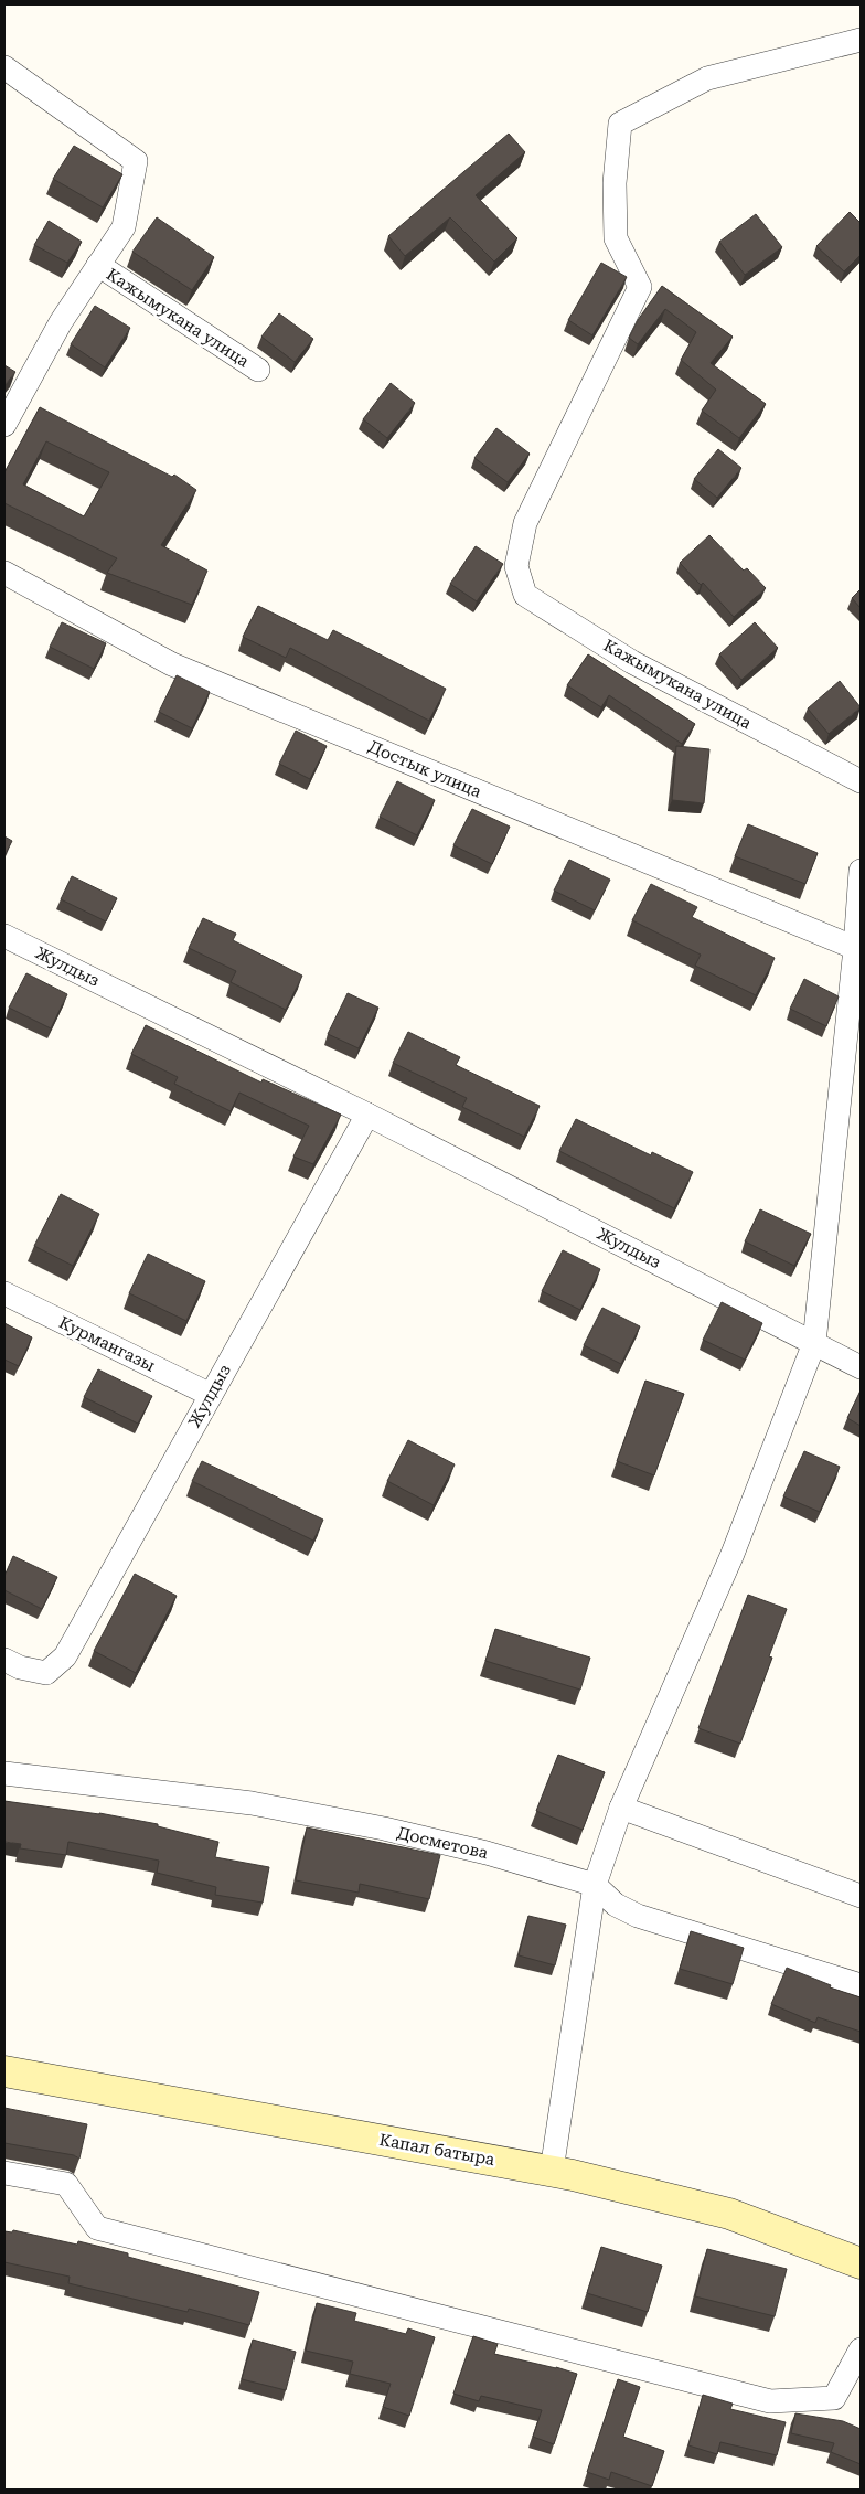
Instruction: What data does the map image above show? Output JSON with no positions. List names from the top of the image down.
{
  "streets": {
    "main road": ["Капал батыра"],
    "street": [
      "Кажымукана улица",
      "Достык улица",
      "Жулдыз",
      "Курмангазы",
      "Досметова"
    ]
  },
  "crossings": [
    ["Жулдыз", "Курмангазы"]
  ]
}
